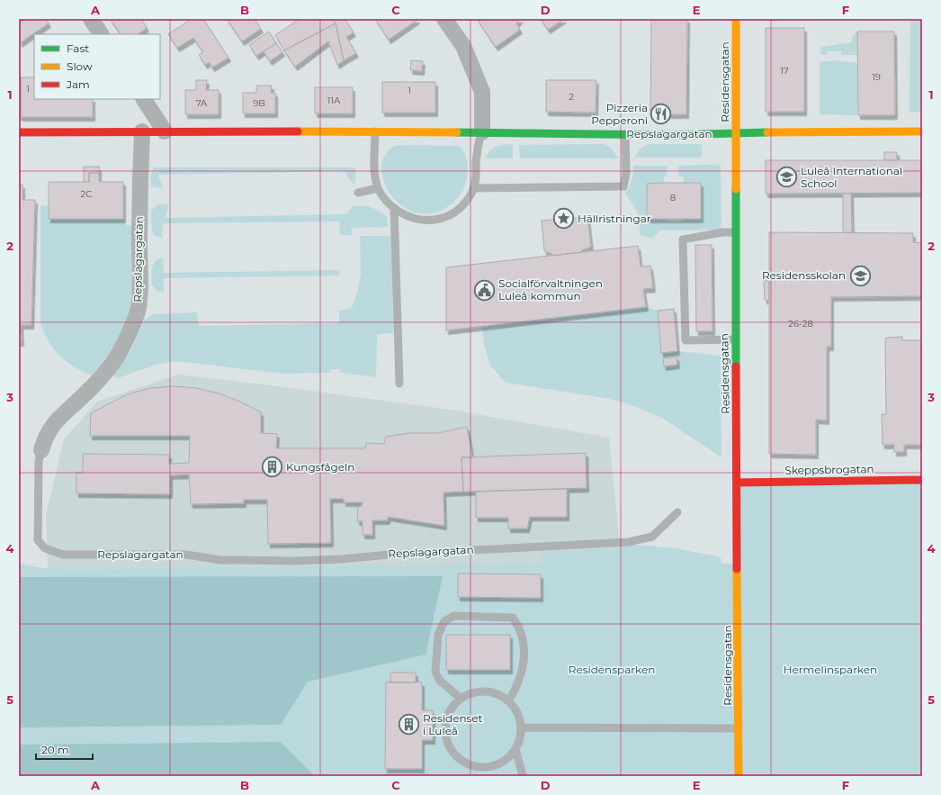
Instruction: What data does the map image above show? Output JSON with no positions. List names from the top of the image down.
{
  "streets": {
    "street": ["Residensgatan", "Repslagargatan", "Skeppsbrogatan"]
  },
  "crossings": [
    ["Residensgatan", "Repslagargatan"],
    ["Residensgatan", "Skeppsbrogatan"]
  ],
  "parks": ["Residensparken", "Hermelinsparken"],
  "places": {
    "restaurant": ["Pizzeria Pepperoni"],
    "school or university": ["Luleå International School", "Residensskolan"],
    "place": ["Hällristningar"],
    "public building": ["Socialförvaltningen Luleå kommun"],
    "building": ["Kungsfågeln", "Residenset i Luleå"]
  },
  "house_numbers": [
    "17",
    "19",
    "1",
    "1",
    "2",
    "11A",
    "7A",
    "9B",
    "2C",
    "8",
    "26-28"
  ],
  "legend": ["Fast", "Slow", "Jam"],
  "scale_bar": "20 m",
  "grid": {
    "columns": [
      "A",
      "B",
      "C",
      "D",
      "E",
      "F"
    ],
    "rows": [
      "1",
      "2",
      "3",
      "4",
      "5"
    ]
  }
}
